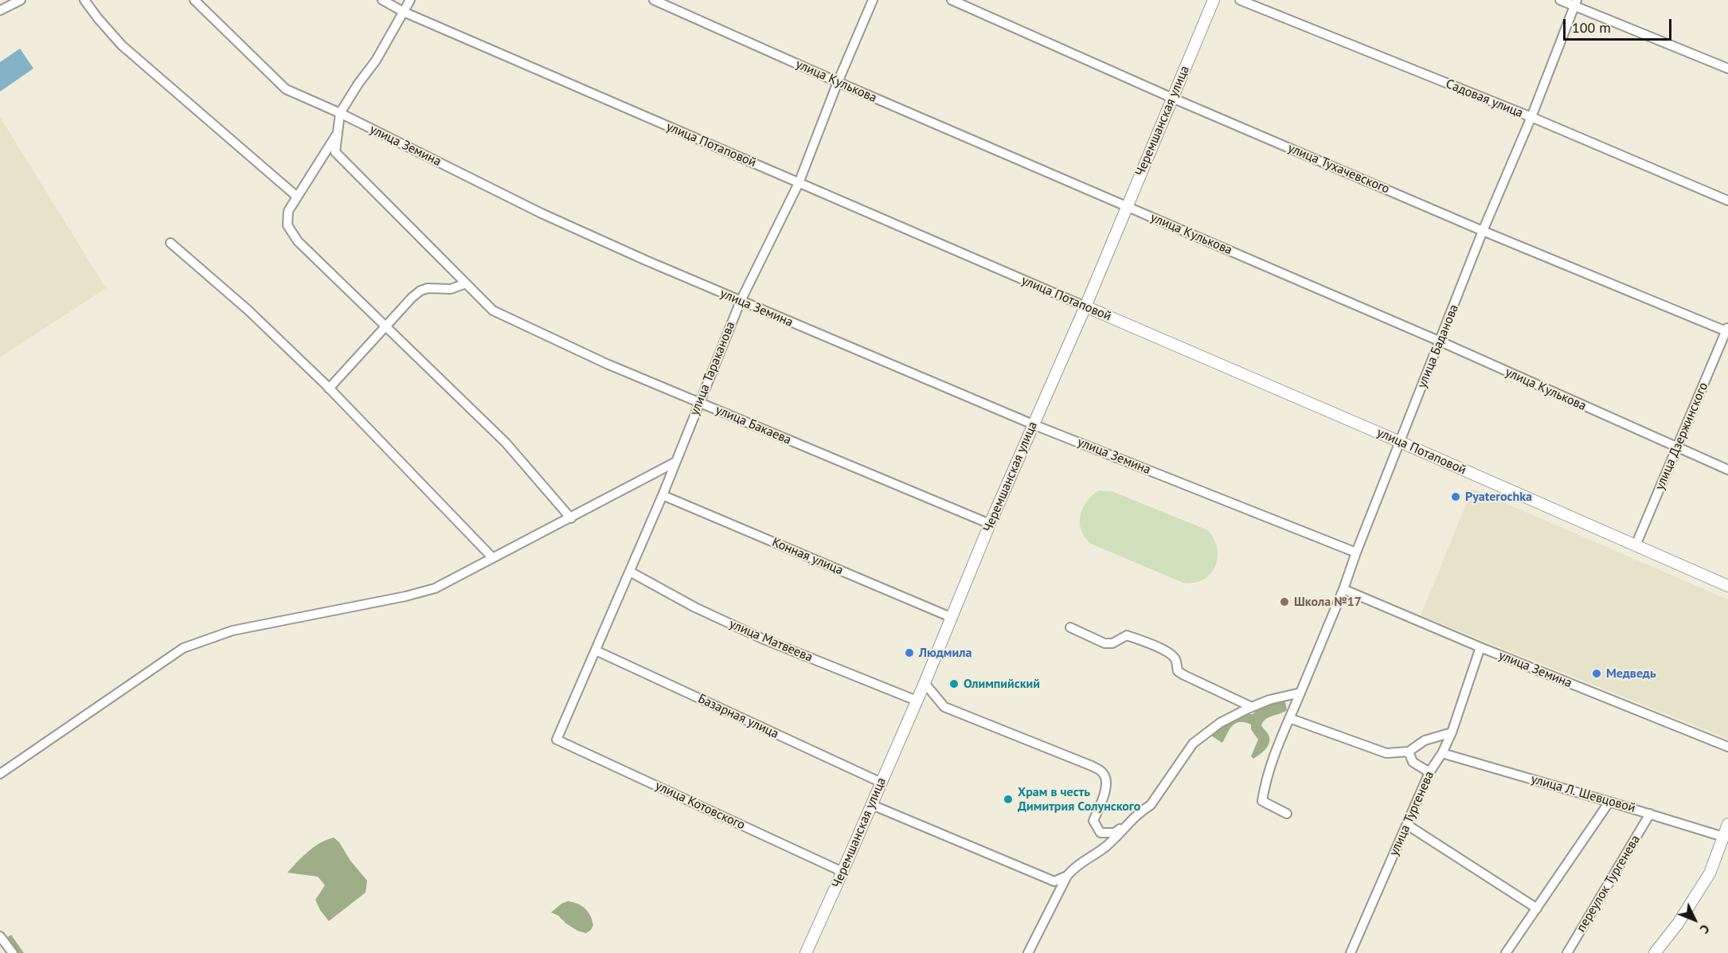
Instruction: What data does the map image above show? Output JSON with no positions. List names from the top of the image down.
{
  "streets": {
    "main road": ["Черемшанская улица", "улица Потаповой"],
    "street": [
      "улица Кулькова",
      "Садовая улица",
      "улица Земина",
      "улица Тухачевского",
      "улица Баданова",
      "улица Тараканова",
      "улица Бакаева",
      "улица Дзержинского",
      "Конная улица",
      "улица Матвеева",
      "Базарная улица",
      "улица Л. Шевцовой",
      "улица Котовского",
      "улица Тургенева",
      "переулок Тургенева"
    ]
  },
  "crossings": [
    ["улица Кулькова", "Черемшанская улица"],
    ["улица Кулькова", "улица Баданова"],
    ["улица Кулькова", "улица Тараканова"],
    ["улица Кулькова", "улица Дзержинского"],
    ["Садовая улица", "улица Баданова"],
    ["Черемшанская улица", "улица Потаповой"],
    ["Черемшанская улица", "улица Земина"],
    ["Черемшанская улица", "улица Тухачевского"],
    ["Черемшанская улица", "улица Бакаева"],
    ["Черемшанская улица", "Конная улица"],
    ["Черемшанская улица", "улица Матвеева"],
    ["Черемшанская улица", "Базарная улица"],
    ["Черемшанская улица", "улица Котовского"],
    ["улица Потаповой", "улица Баданова"],
    ["улица Потаповой", "улица Тараканова"],
    ["улица Потаповой", "улица Дзержинского"],
    ["улица Земина", "улица Баданова"],
    ["улица Земина", "улица Тараканова"],
    ["улица Земина", "улица Тургенева"],
    ["улица Тухачевского", "улица Баданова"],
    ["улица Тухачевского", "улица Дзержинского"],
    ["улица Тараканова", "улица Бакаева"],
    ["улица Тараканова", "Конная улица"],
    ["улица Тараканова", "улица Матвеева"],
    ["улица Тараканова", "Базарная улица"],
    ["улица Тараканова", "улица Котовского"],
    ["улица Л. Шевцовой", "улица Тургенева"],
    ["улица Л. Шевцовой", "переулок Тургенева"]
  ],
  "places": [
    "Pyaterochka",
    "Школа №17",
    "Людмила",
    "Медведь",
    "Олимпийский",
    "Храм в честь Димитрия Солунского"
  ],
  "scale_bar": "100 m",
  "north": "bottom right"
}
